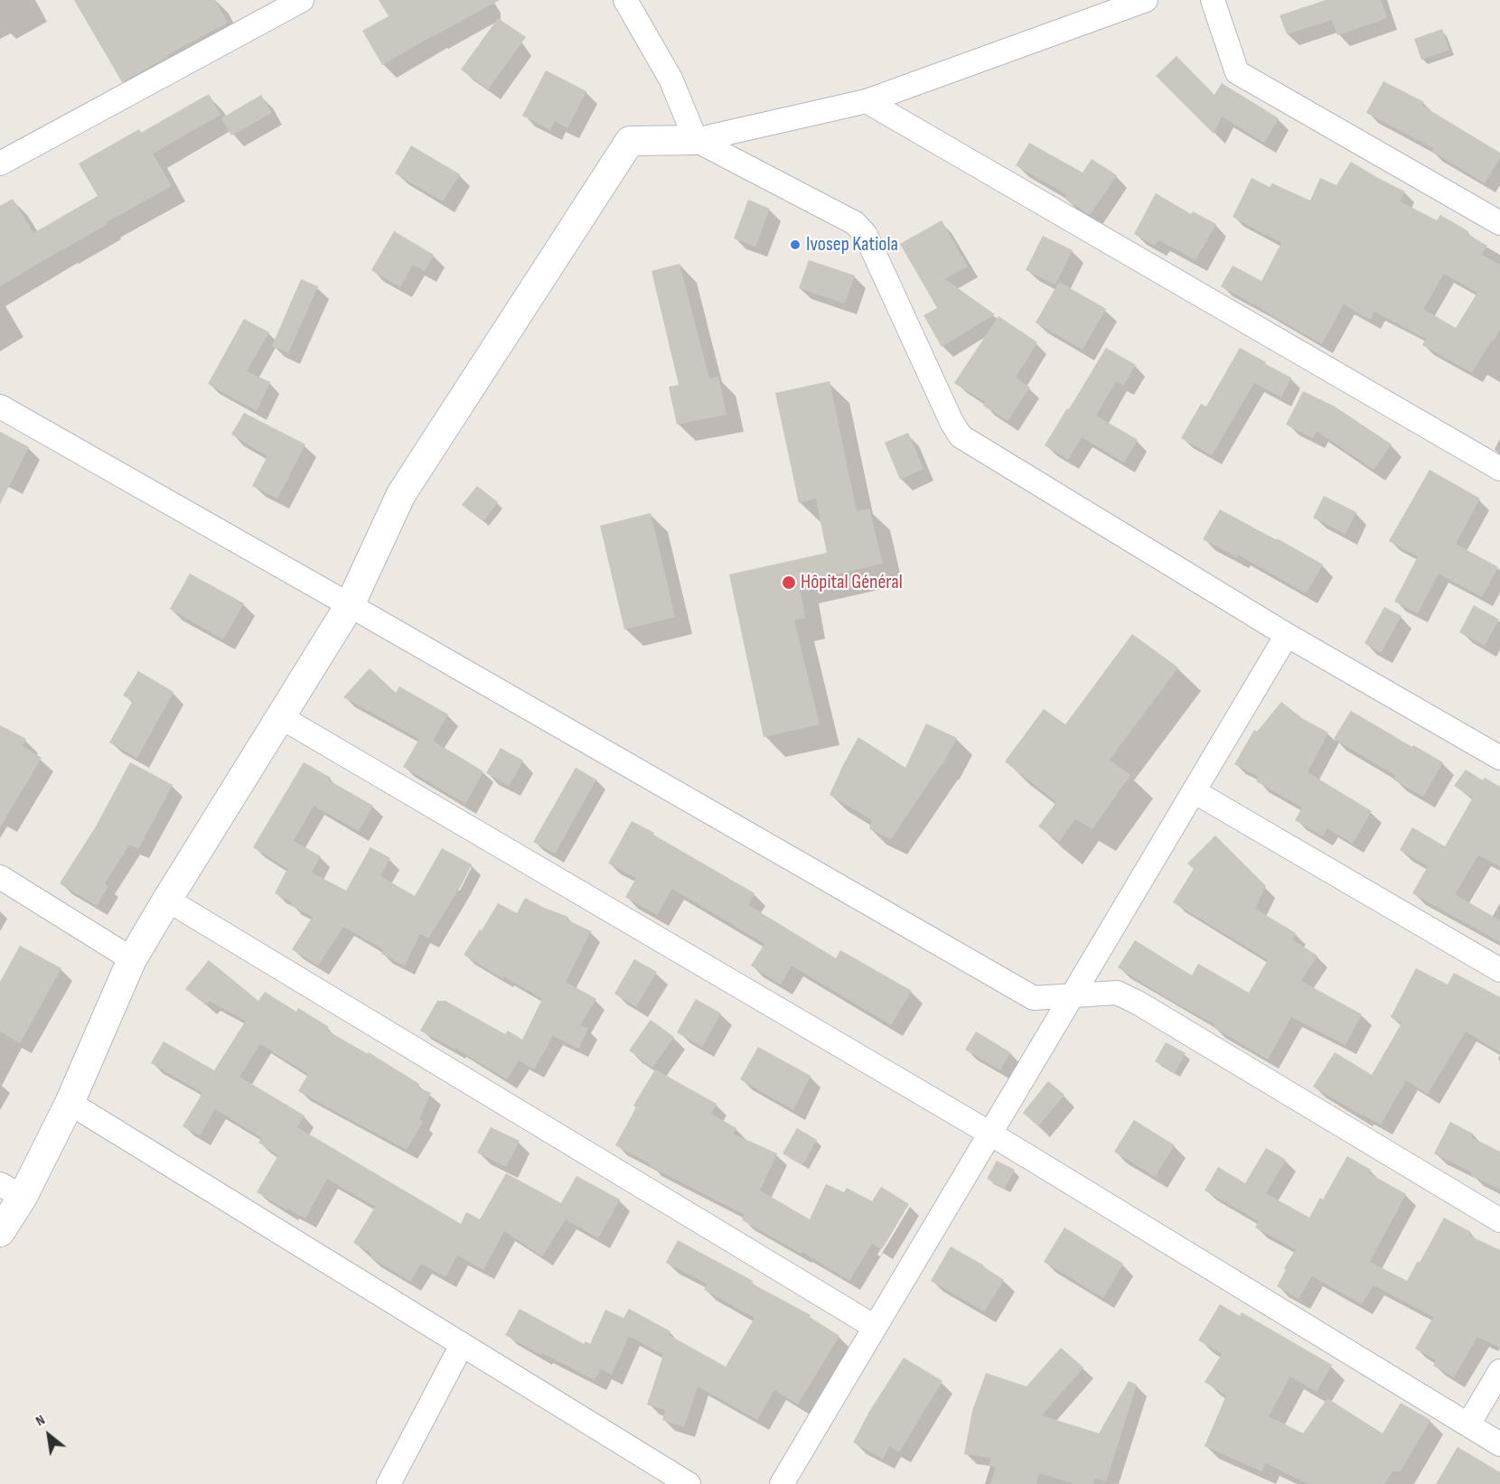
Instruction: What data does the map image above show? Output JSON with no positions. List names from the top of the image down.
{
  "places": ["Ivosep Katiola", "Hôpital Général"],
  "north": "top left"
}
